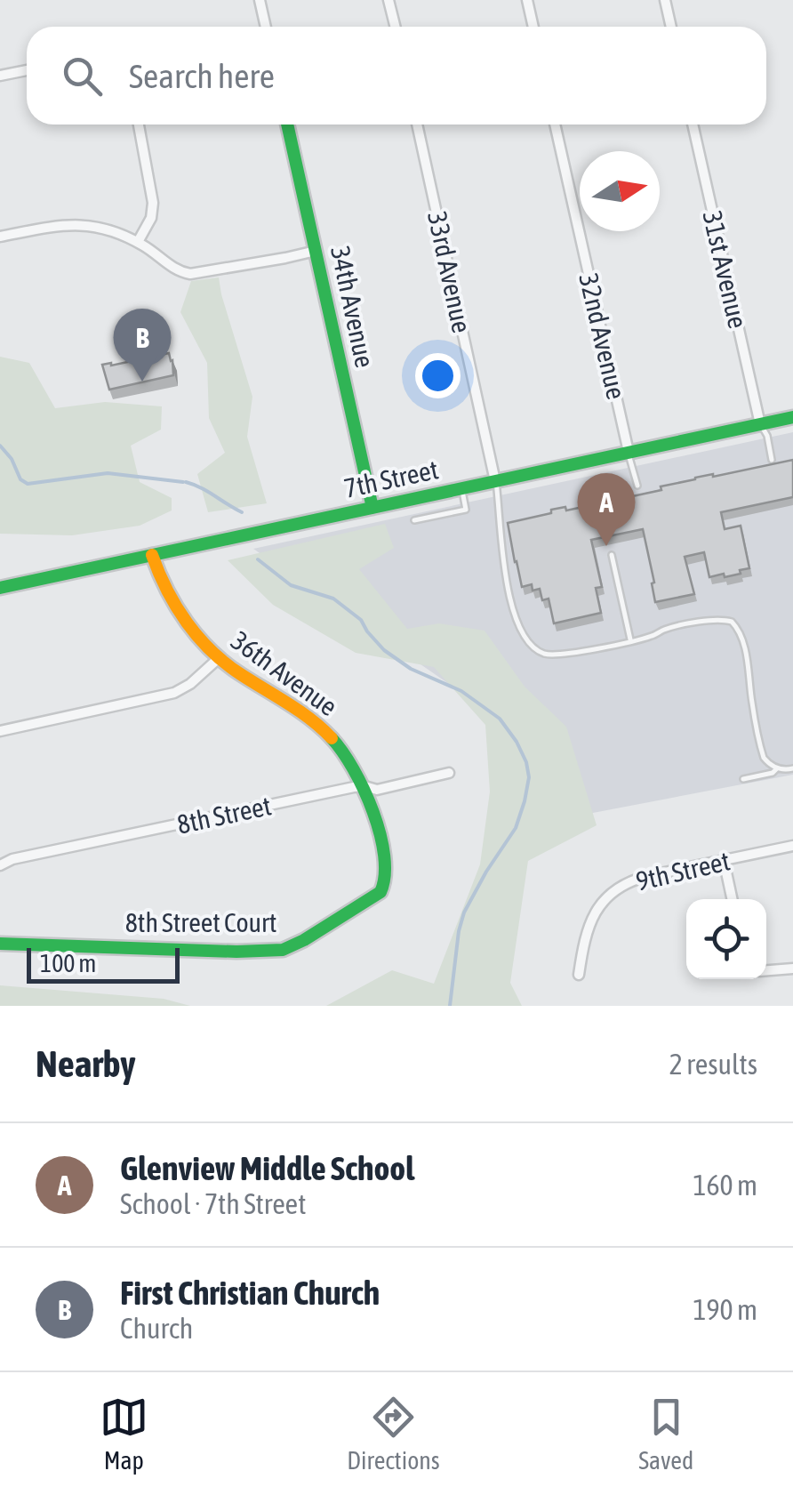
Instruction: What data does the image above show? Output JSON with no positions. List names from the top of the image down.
{
  "streets": {
    "street": [
      "31st Avenue",
      "33rd Avenue",
      "34th Avenue",
      "32nd Avenue",
      "7th Street",
      "36th Avenue",
      "8th Street",
      "9th Street",
      "8th Street Court"
    ]
  },
  "crossings": [
    ["31st Avenue", "7th Street"],
    ["33rd Avenue", "7th Street"],
    ["34th Avenue", "7th Street"],
    ["32nd Avenue", "7th Street"],
    ["7th Street", "36th Avenue"],
    ["36th Avenue", "8th Street"],
    ["36th Avenue", "8th Street Court"]
  ],
  "scale_bar": "100 m",
  "north": "right",
  "page": {
    "search": "Search here",
    "pins": ["B", "A"],
    "scale": "100 m",
    "heading": ["Nearby", "2 results"],
    "list": [
      {
        "mark": "A",
        "name": "Glenview Middle School",
        "note": "School · 7th Street",
        "value": "160 m"
      },
      {
        "mark": "B",
        "name": "First Christian Church",
        "note": "Church",
        "value": "190 m"
      }
    ],
    "nav": ["Map", "Directions", "Saved"]
  }
}
